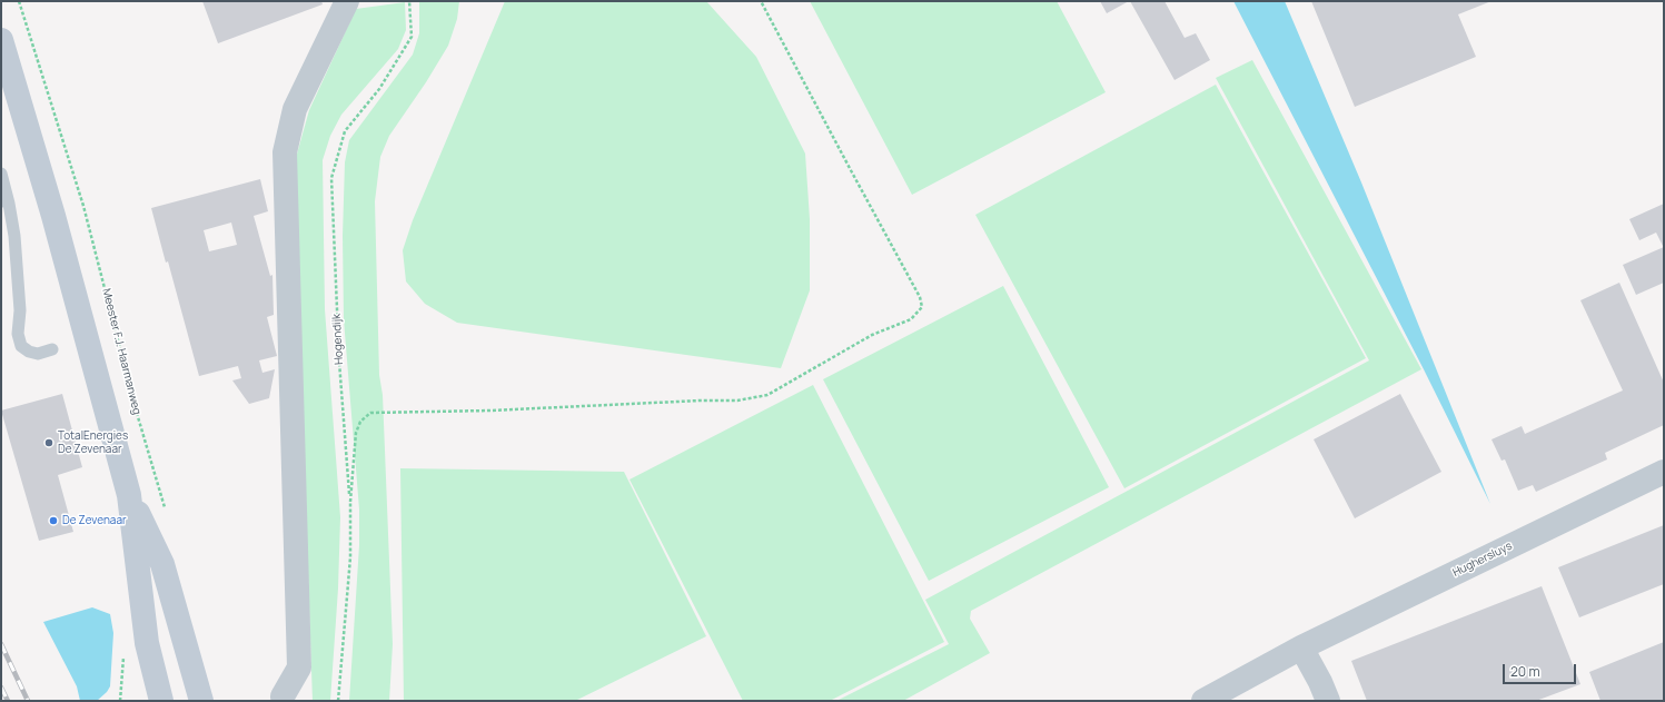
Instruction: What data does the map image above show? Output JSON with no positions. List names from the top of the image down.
{
  "streets": {
    "street": ["Hughersluys"],
    "path": ["Hogendijk", "Meester F.J. Haarmanweg"]
  },
  "places": ["TotalEnergies De Zevenaar", "De Zevenaar"],
  "scale_bar": "20 m"
}
